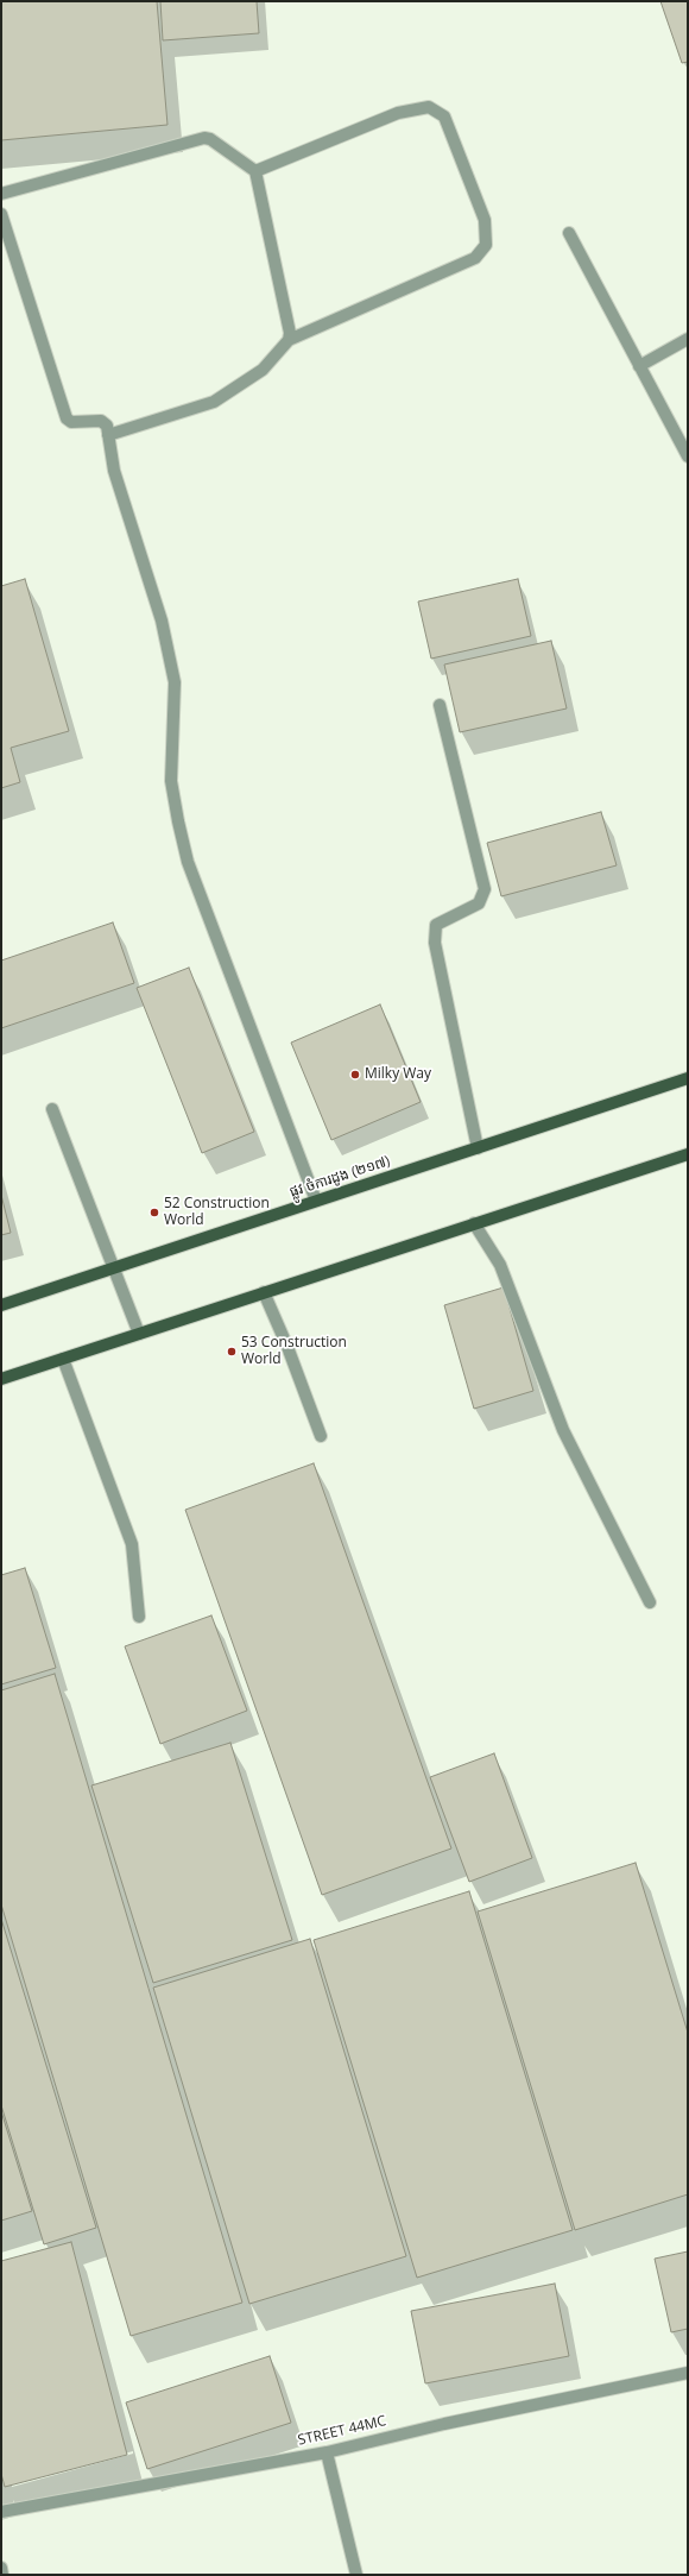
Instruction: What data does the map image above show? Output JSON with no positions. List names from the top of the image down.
{
  "streets": {
    "main road": ["ផ្លូវ ចំការដូង (២១៧)"],
    "street": ["STREET 44MC"]
  },
  "places": ["Milky Way", "52 Construction World", "53 Construction World"]
}
